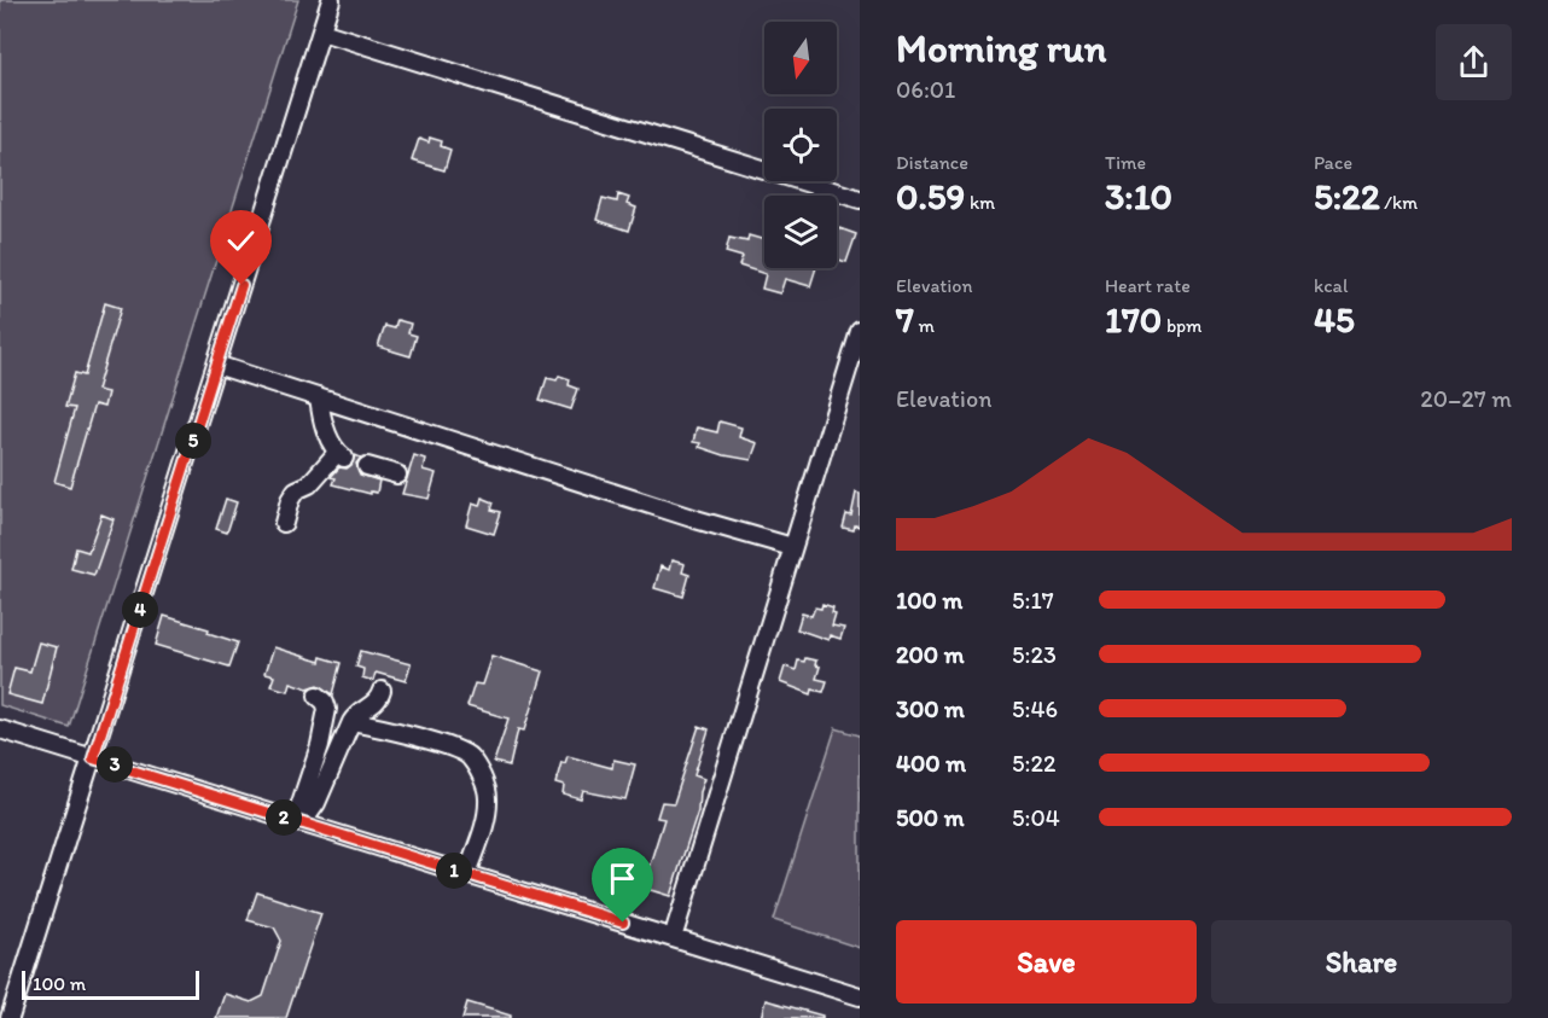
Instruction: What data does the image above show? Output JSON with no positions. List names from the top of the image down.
{
  "scale_bar": "100 m",
  "north": "bottom",
  "page": {
    "heading": ["Morning run", "06:01"],
    "stats": [
      ["Distance", "0.59 km"],
      ["Time", "3:10"],
      ["Pace", "5:22 /km"],
      ["Elevation", "7 m"],
      ["Heart rate", "170 bpm"],
      ["kcal", "45"]
    ],
    "chart": ["Elevation", "20–27 m"],
    "pins": [
      "5",
      "4",
      "3",
      "2",
      "1"
    ],
    "list": [
      {
        "name": "100 m",
        "note": "5:17"
      },
      {
        "name": "200 m",
        "note": "5:23"
      },
      {
        "name": "300 m",
        "note": "5:46"
      },
      {
        "name": "400 m",
        "note": "5:22"
      },
      {
        "name": "500 m",
        "note": "5:04"
      }
    ],
    "buttons": ["Save", "Share"],
    "scale": "100 m"
  }
}
